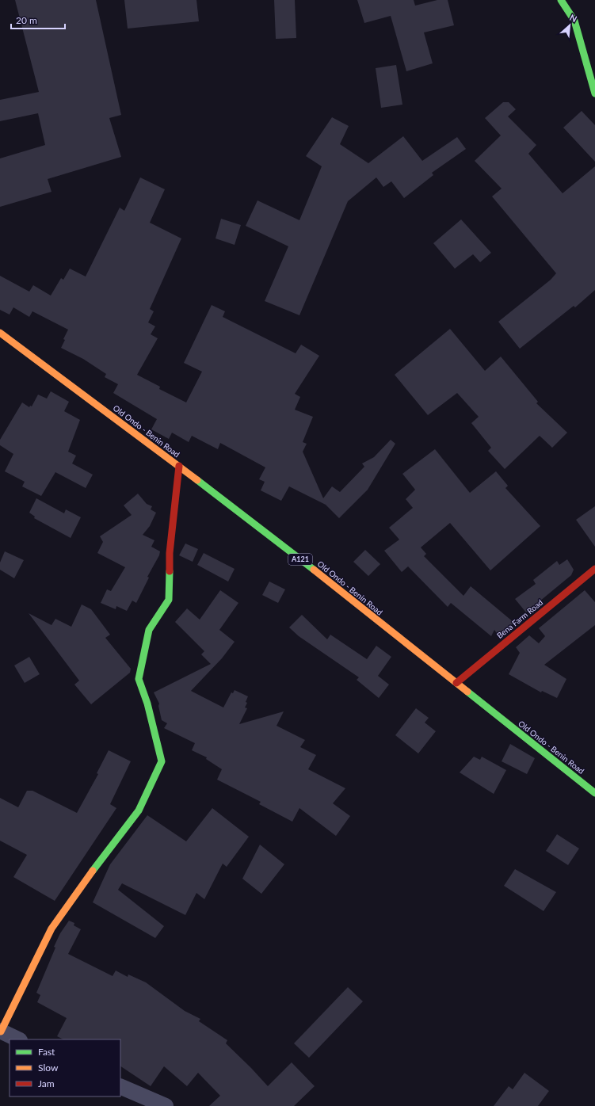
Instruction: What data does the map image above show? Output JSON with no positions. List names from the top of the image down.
{
  "streets": {
    "street": ["Old Ondo - Benin Road", "A121", "Bena Farm Road"]
  },
  "crossings": [
    ["Old Ondo - Benin Road", "Bena Farm Road"]
  ],
  "legend": ["Fast", "Slow", "Jam"],
  "scale_bar": "20 m",
  "north": "top right"
}
